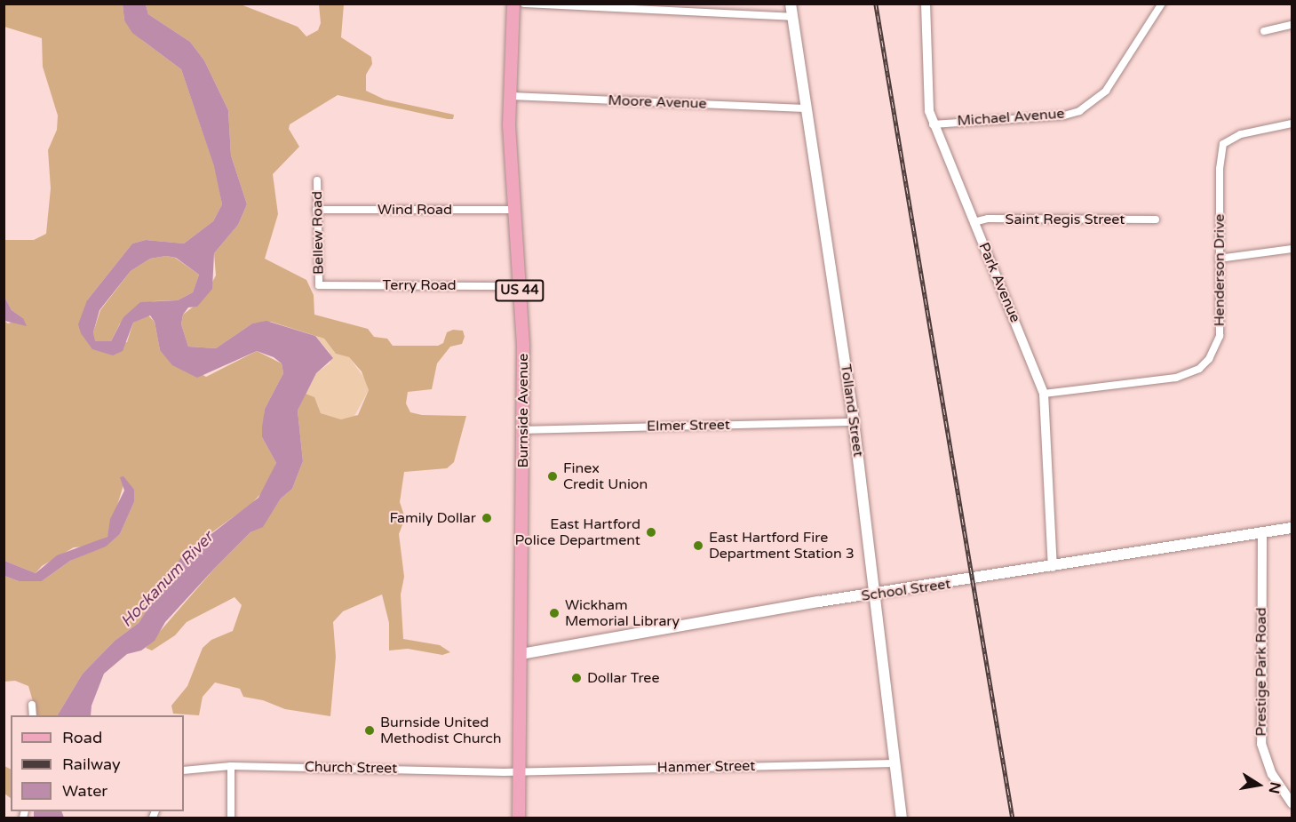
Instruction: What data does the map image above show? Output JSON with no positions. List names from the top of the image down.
{
  "streets": {
    "main road": [
      "US 44",
      "Burnside Avenue",
      "Tolland Street",
      "School Street"
    ],
    "street": [
      "Moore Avenue",
      "Michael Avenue",
      "Wind Road",
      "Saint Regis Street",
      "Bellew Road",
      "Henderson Drive",
      "Park Avenue",
      "Terry Road",
      "Elmer Street",
      "Prestige Park Road",
      "Hanmer Street",
      "Church Street"
    ]
  },
  "crossings": [
    ["Moore Avenue", "Burnside Avenue"],
    ["Moore Avenue", "Tolland Street"],
    ["Michael Avenue", "Park Avenue"],
    ["Wind Road", "Bellew Road"],
    ["Wind Road", "Burnside Avenue"],
    ["Saint Regis Street", "Park Avenue"],
    ["Bellew Road", "Terry Road"],
    ["Henderson Drive", "Park Avenue"],
    ["Park Avenue", "School Street"],
    ["Terry Road", "Burnside Avenue"],
    ["Burnside Avenue", "Elmer Street"],
    ["Burnside Avenue", "School Street"],
    ["Burnside Avenue", "Hanmer Street"],
    ["Burnside Avenue", "Church Street"],
    ["Tolland Street", "Elmer Street"],
    ["Tolland Street", "School Street"],
    ["Tolland Street", "Hanmer Street"],
    ["School Street", "Prestige Park Road"],
    ["Hanmer Street", "Church Street"]
  ],
  "water": ["Hockanum River"],
  "places": [
    "Finex Credit Union",
    "Family Dollar",
    "East Hartford Police Department",
    "East Hartford Fire Department Station 3",
    "Wickham Memorial Library",
    "Dollar Tree",
    "Burnside United Methodist Church"
  ],
  "legend": ["Road", "Railway", "Water"],
  "north": "right"
}
